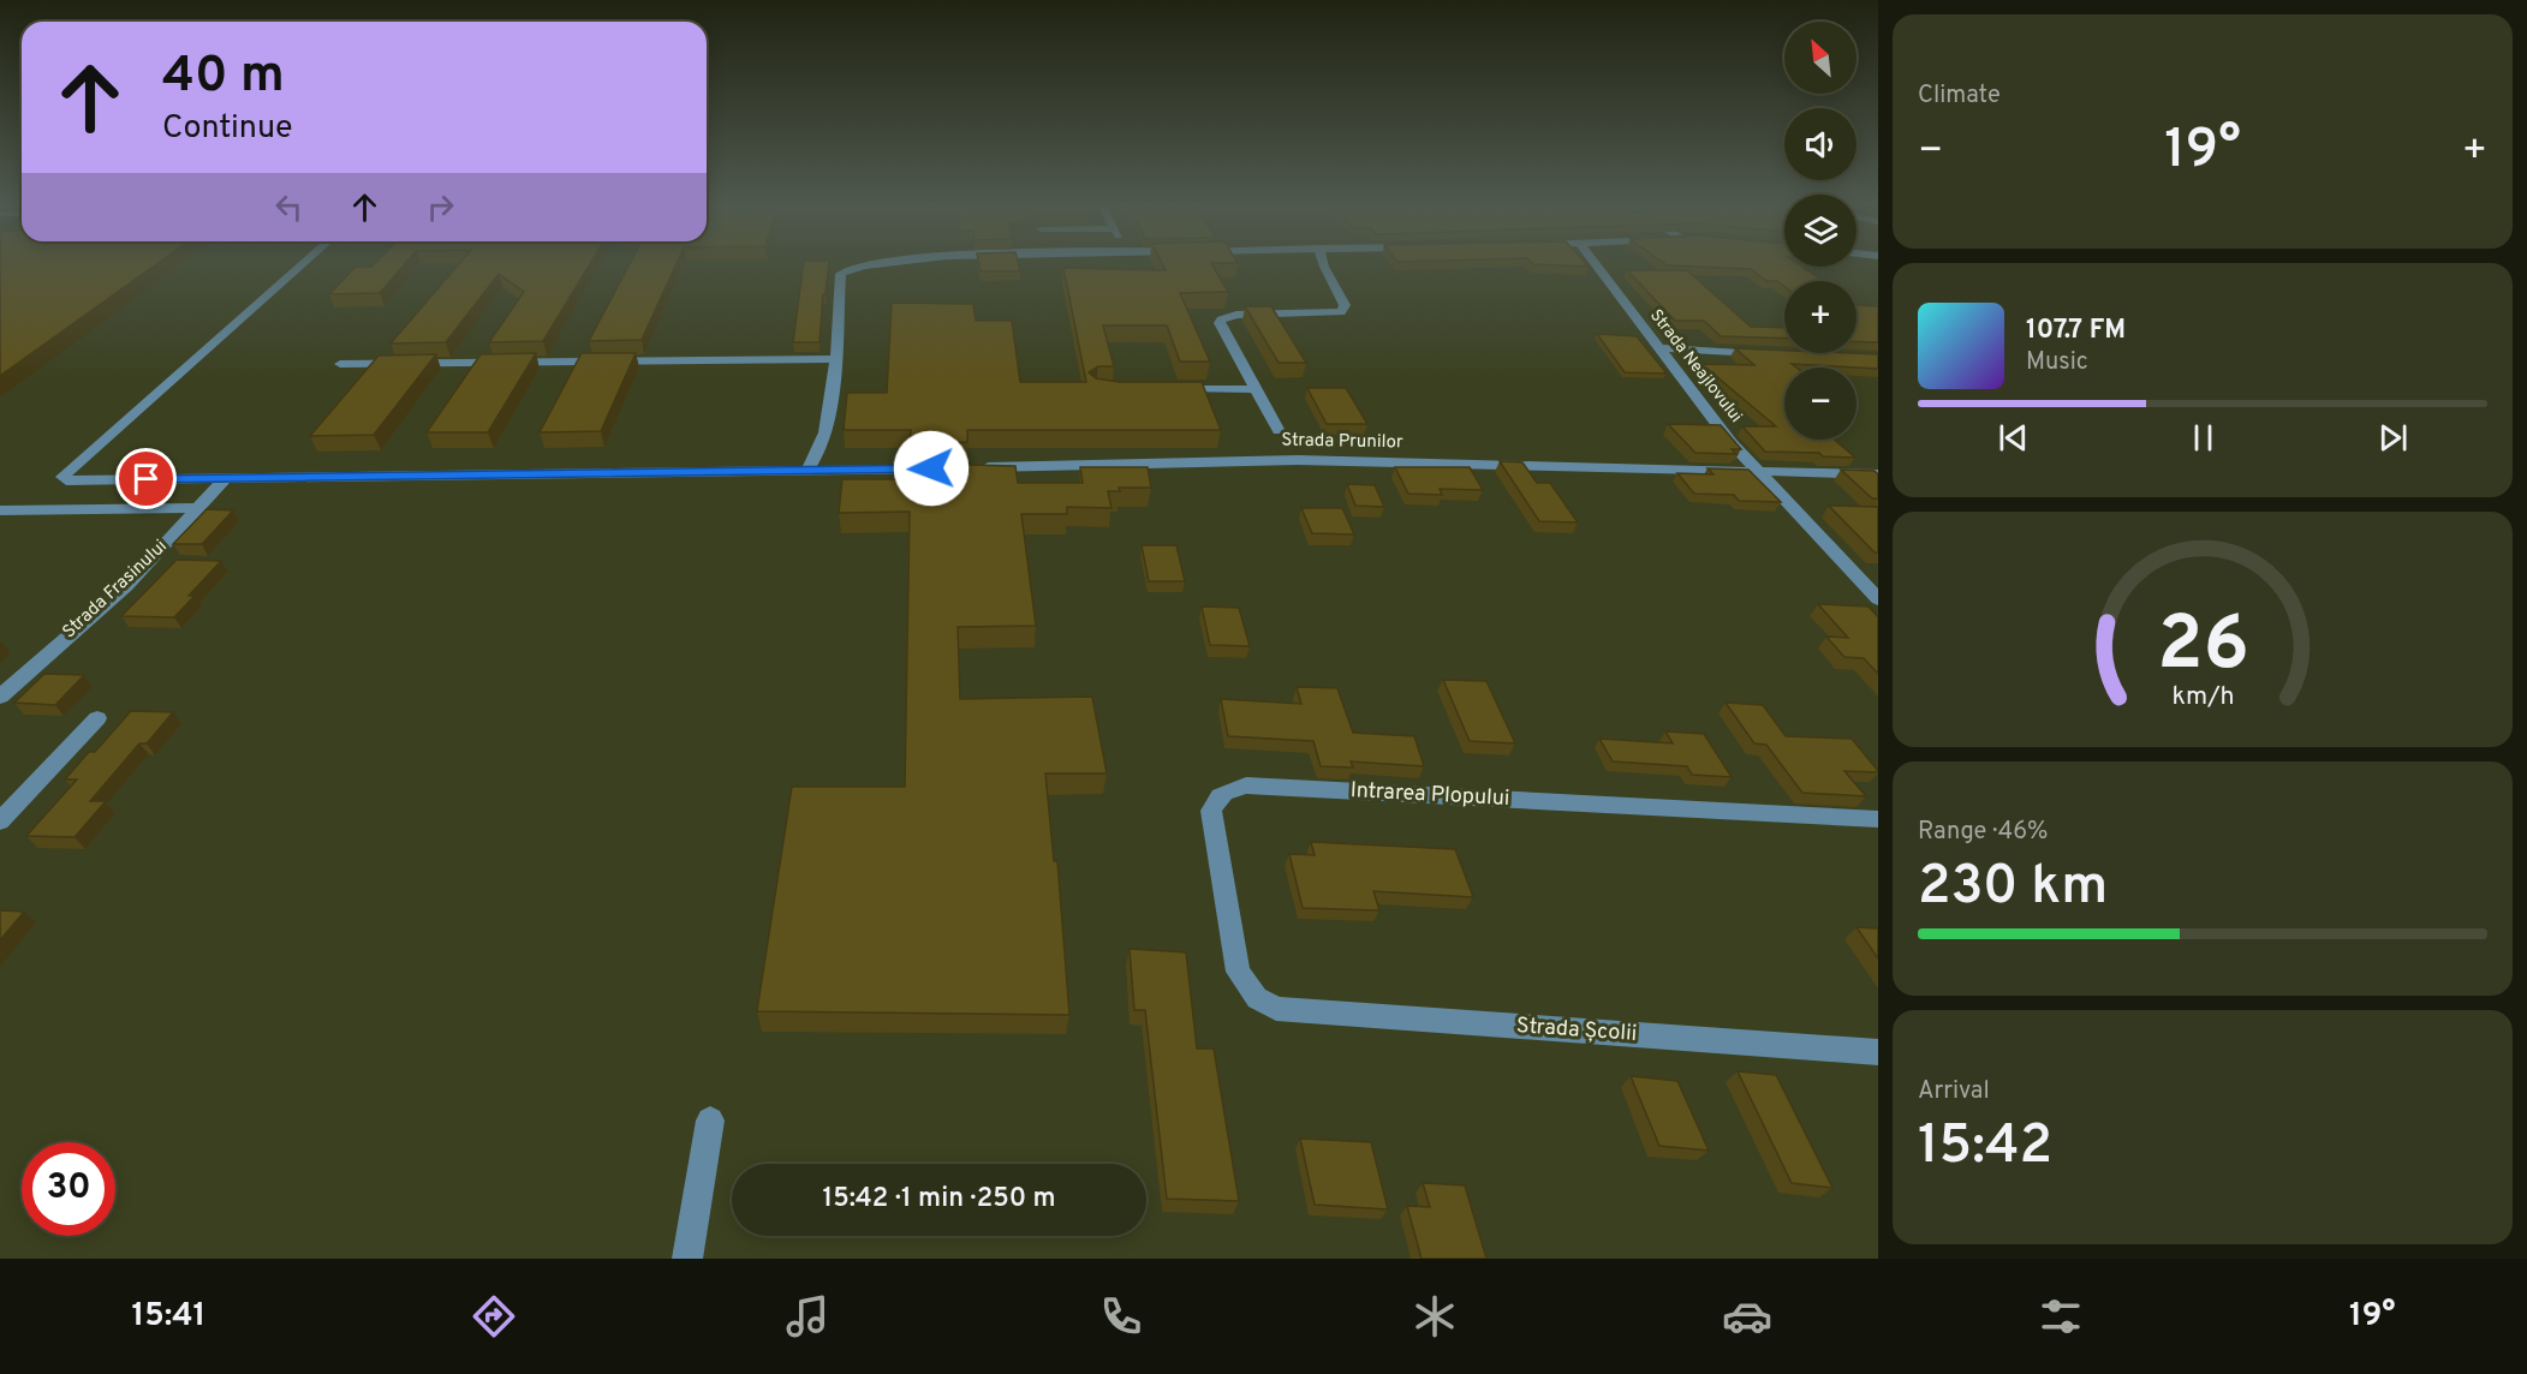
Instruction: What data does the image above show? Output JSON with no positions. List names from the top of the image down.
{
  "streets": {
    "street": [
      "Strada Neajlovului",
      "Strada Prunilor",
      "Strada Frasinului",
      "Intrarea Plopului",
      "Strada Școlii"
    ]
  },
  "crossings": [
    ["Strada Neajlovului", "Strada Prunilor"],
    ["Intrarea Plopului", "Strada Școlii"]
  ],
  "north": "top left",
  "page": {
    "tile": [
      "Climate",
      ["Range · 46%", "230 km"],
      ["Arrival", "15:42"]
    ],
    "map_buttons": ["+", "−"],
    "turn": ["40 m", "Continue"],
    "heat": ["−", "19°", "+"],
    "song": ["107.7 FM", "Music"],
    "limit": "30",
    "trip": "15:42 · 1 min · 250 m",
    "tabs": ["15:41", "19°"],
    "gauge": ["26", "km/h"]
  }
}
